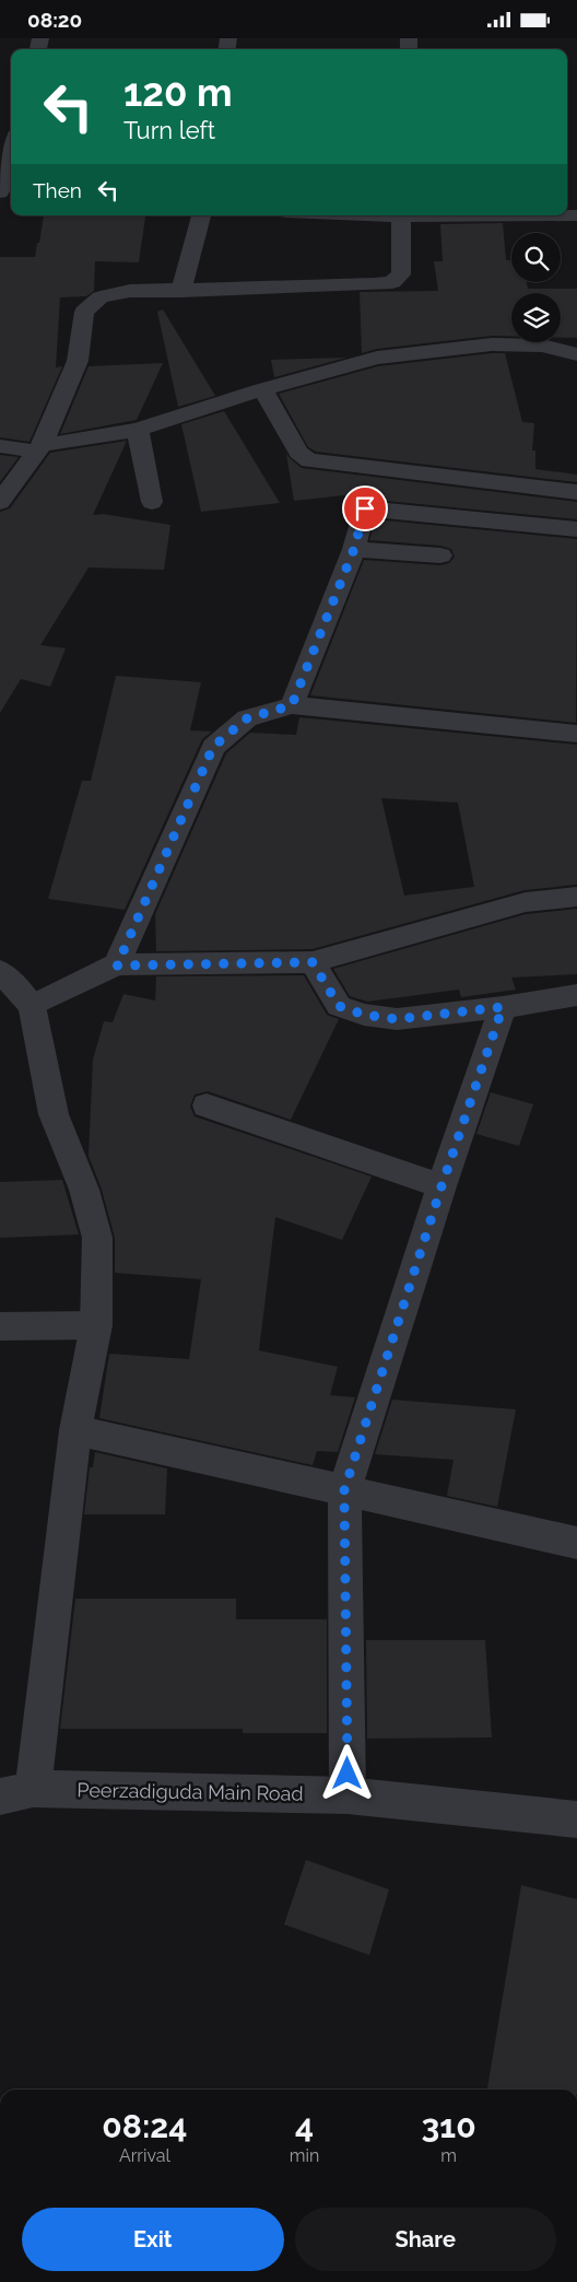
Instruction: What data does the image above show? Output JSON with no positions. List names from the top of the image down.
{
  "streets": {
    "street": ["Peerzadiguda Main Road"]
  },
  "page": {
    "status": "08:20",
    "turn": ["120 m", "Turn left"],
    "then": "Then",
    "eta": [
      "08:24",
      "Arrival",
      "4",
      "min",
      "310",
      "m"
    ],
    "buttons": ["Exit", "Share"]
  }
}
